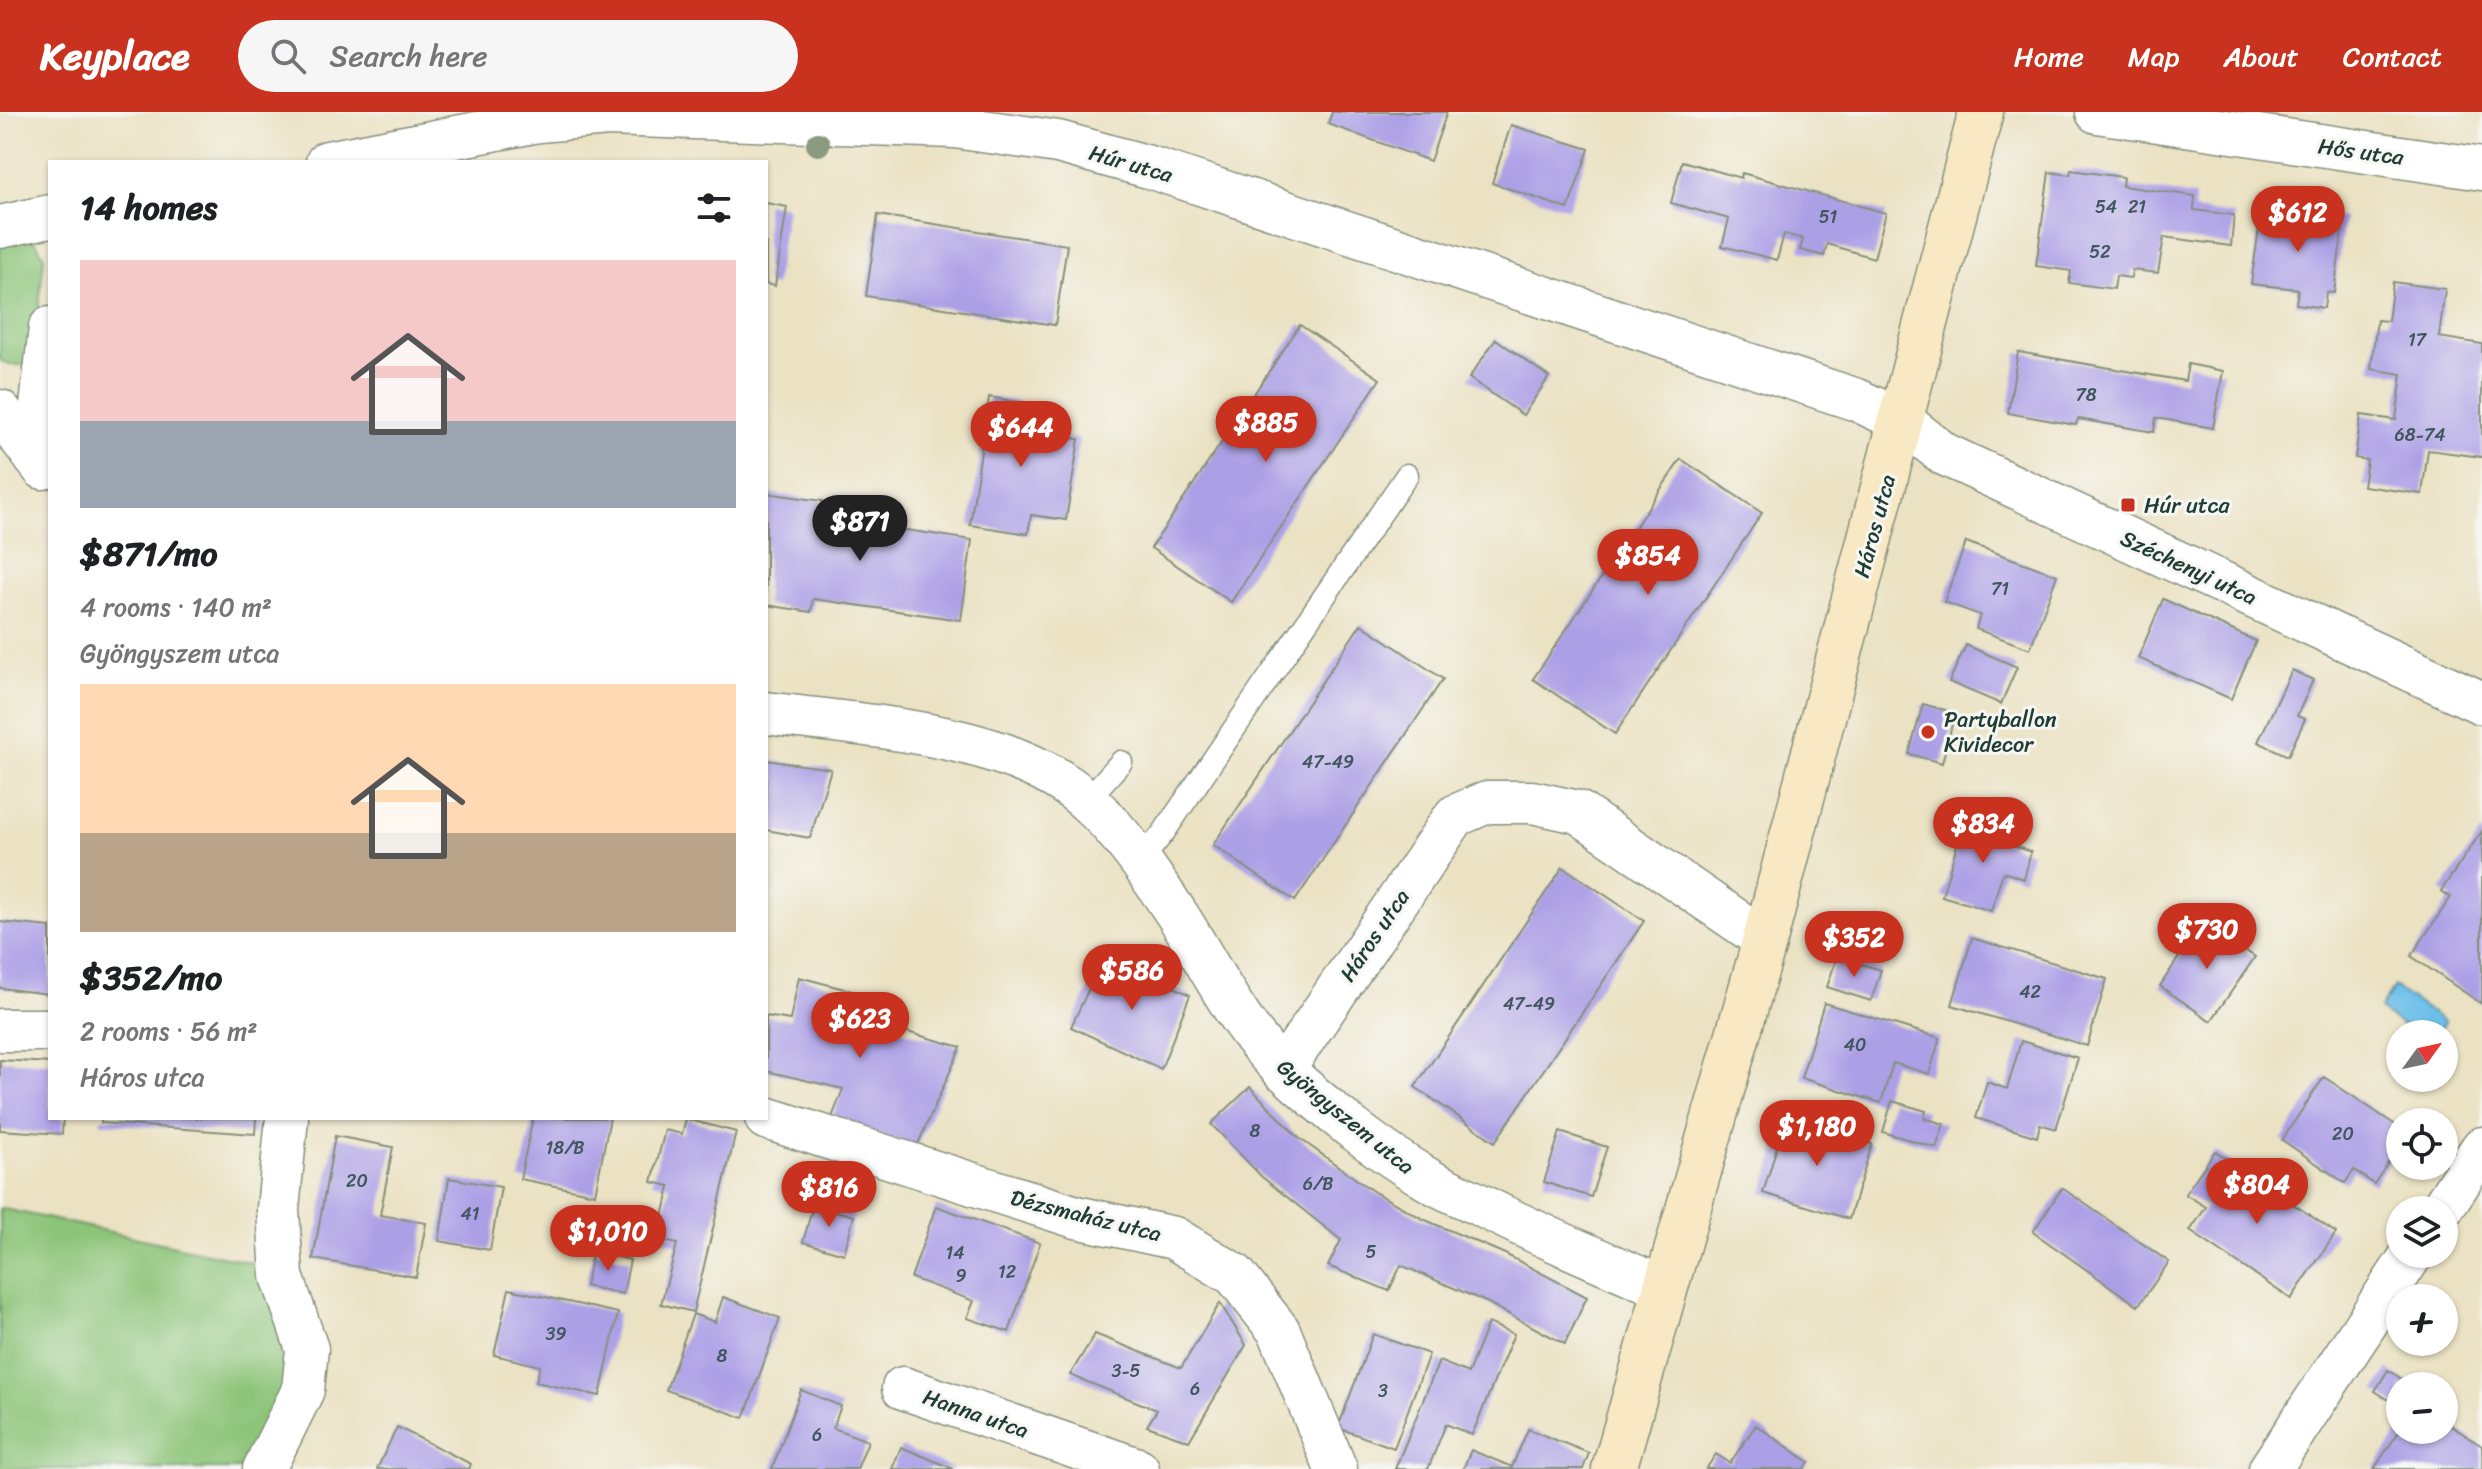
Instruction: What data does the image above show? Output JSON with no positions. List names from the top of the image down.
{
  "streets": {
    "street": [
      "Hős utca",
      "Húr utca",
      "Háros utca",
      "Széchenyi utca",
      "Gyöngyszem utca",
      "Dézsmaház utca",
      "Hanna utca"
    ]
  },
  "crossings": [
    ["Húr utca", "Háros utca"],
    ["Húr utca", "Széchenyi utca"],
    ["Háros utca", "Széchenyi utca"],
    ["Háros utca", "Gyöngyszem utca"]
  ],
  "places": {
    "transit": ["Húr utca"],
    "other": ["Partyballon Kividecor"]
  },
  "house_numbers": [
    "54",
    "21",
    "51",
    "52",
    "17",
    "78",
    "68-74",
    "71",
    "47-49",
    "42",
    "47-49",
    "40",
    "8",
    "20",
    "18/B",
    "20",
    "6/B",
    "41",
    "5",
    "14",
    "12",
    "9",
    "39",
    "8",
    "3-5",
    "6",
    "3",
    "6"
  ],
  "north": "top right",
  "page": {
    "header": "Keyplace",
    "search": "Search here",
    "nav": [
      "Home",
      "Map",
      "About",
      "Contact"
    ],
    "heading": "14 homes",
    "price": [
      "$612",
      "$885",
      "$644",
      "$871",
      "$854",
      "$834",
      "$730",
      "$352",
      "$586",
      "$623",
      "$1,180",
      "$804",
      "$816",
      "$1,010"
    ],
    "list": [
      {
        "name": "$871/mo",
        "note": "4 rooms · 140 m² · Gyöngyszem utca"
      },
      {
        "name": "$352/mo",
        "note": "2 rooms · 56 m² · Háros utca"
      }
    ],
    "map_buttons": ["+", "−"]
  }
}
